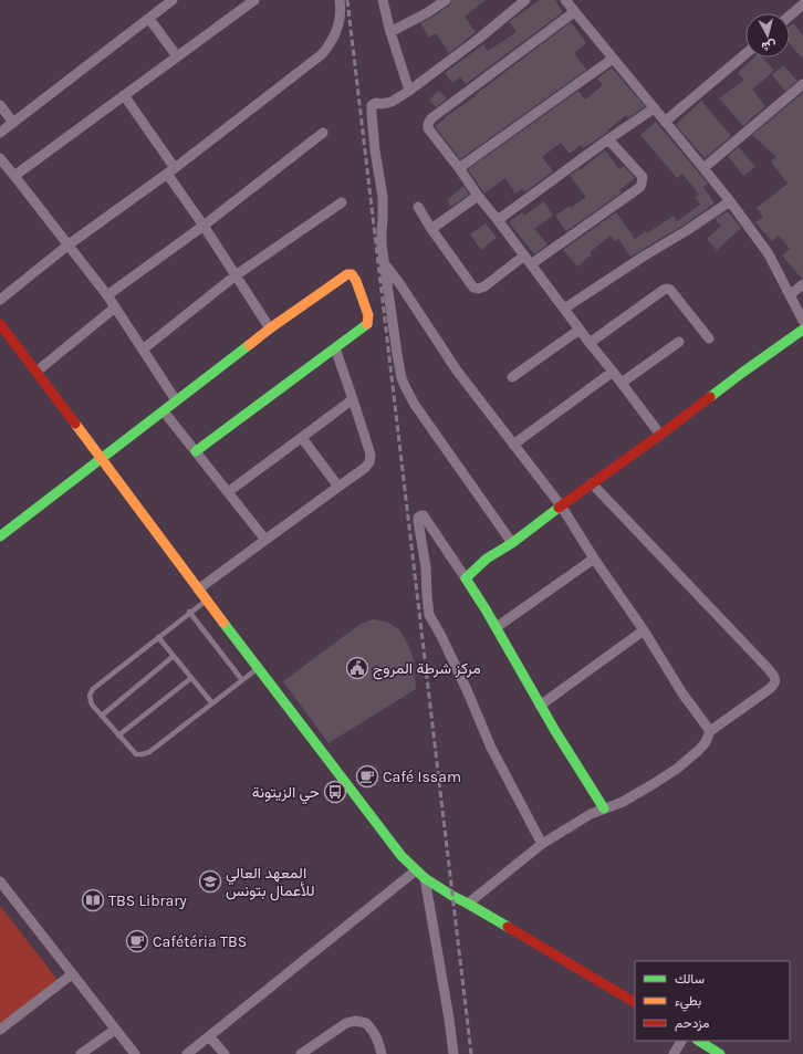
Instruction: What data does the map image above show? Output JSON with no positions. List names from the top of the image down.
{
  "places": {
    "public building": ["مركز شرطة المروج"],
    "cafe": ["Café Issam", "Cafétéria TBS"],
    "bus stop": ["حي الزيتونة"],
    "school or university": ["المعهد العالي للأعمال بتونس"],
    "library": ["TBS Library"]
  },
  "legend": ["سالك", "بطيء", "مزدحم"],
  "north": "bottom"
}
